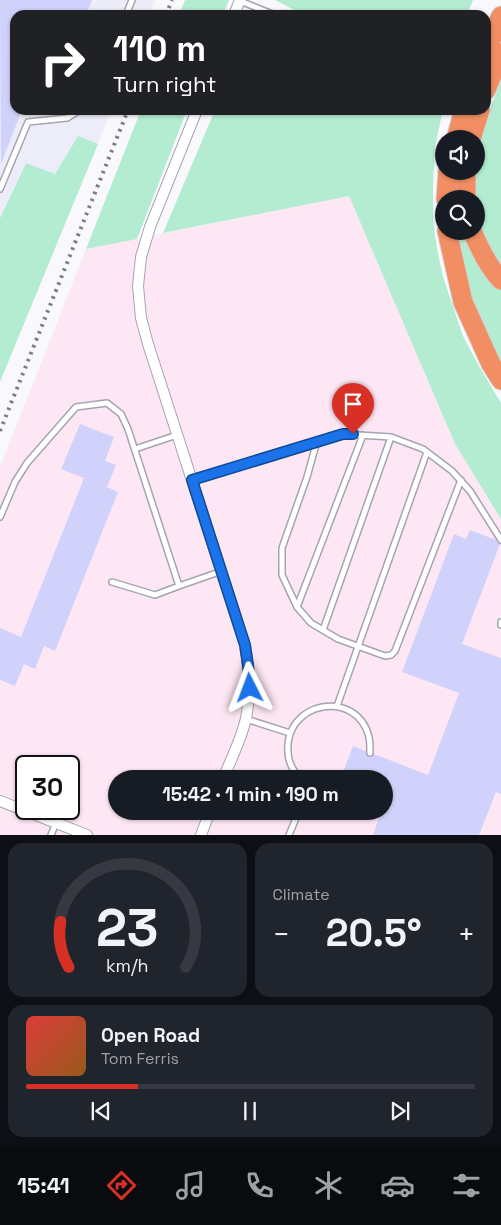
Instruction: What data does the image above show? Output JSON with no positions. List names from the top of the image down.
{
  "page": {
    "turn": ["110 m", "Turn right"],
    "limit": "30",
    "trip": "15:42 · 1 min · 190 m",
    "tile": "Climate",
    "heat": ["−", "20.5°", "+"],
    "song": ["Open Road", "Tom Ferris"],
    "tabs": "15:41",
    "gauge": ["23", "km/h"]
  }
}
